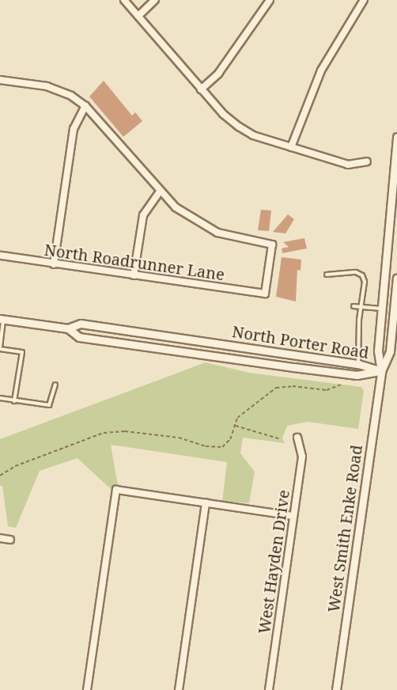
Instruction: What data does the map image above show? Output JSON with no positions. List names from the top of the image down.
{
  "streets": {
    "street": [
      "North Roadrunner Lane",
      "North Porter Road",
      "West Smith Enke Road",
      "West Hayden Drive"
    ]
  },
  "crossings": [
    ["North Porter Road", "West Smith Enke Road"]
  ]
}
